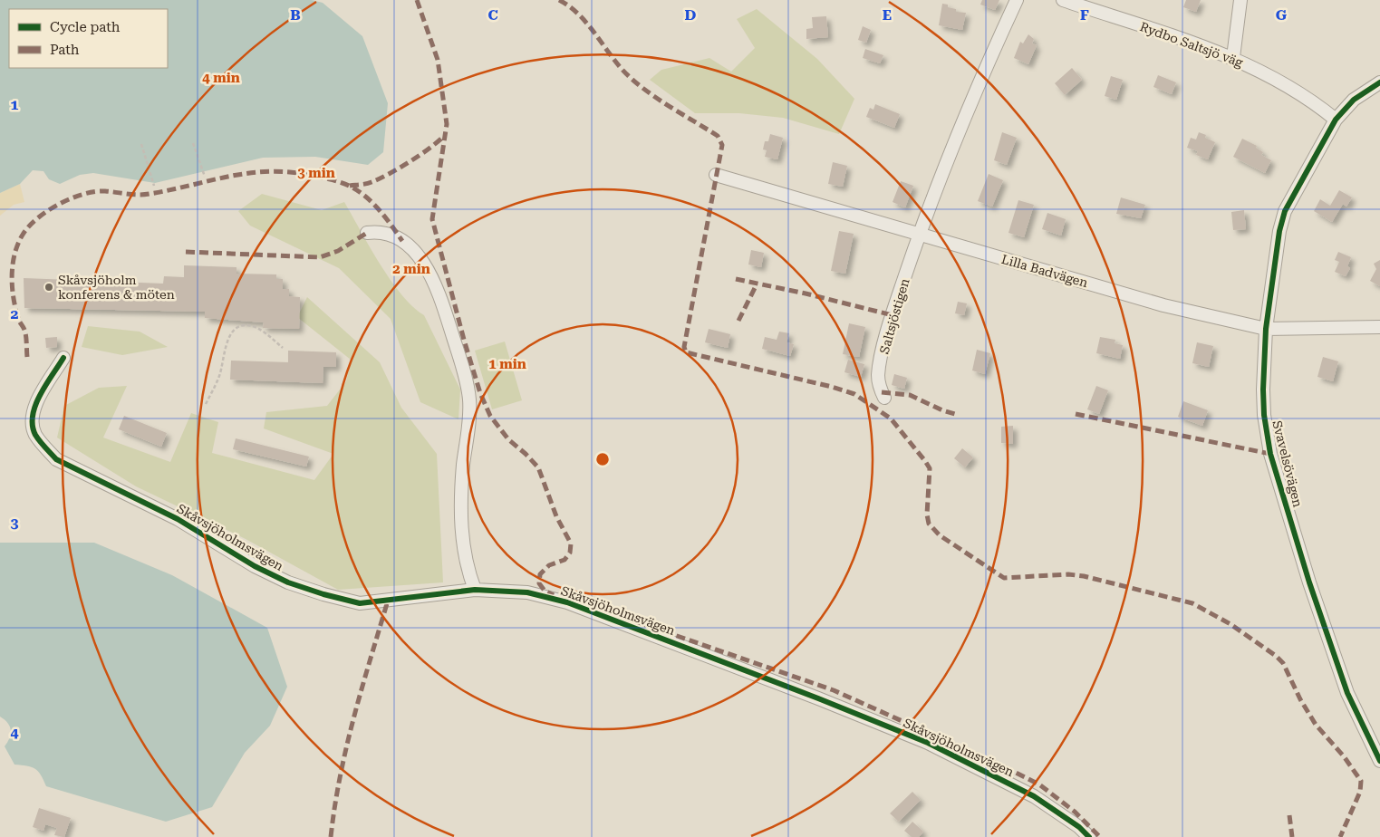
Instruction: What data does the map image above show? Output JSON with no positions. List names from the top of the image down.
{
  "streets": {
    "street": [
      "Rydbo Saltsjö väg",
      "Lilla Badvägen",
      "Saltsjöstigen",
      "Svavelsövägen",
      "Skåvsjöholmsvägen"
    ]
  },
  "crossings": [
    ["Rydbo Saltsjö väg", "Svavelsövägen"],
    ["Lilla Badvägen", "Saltsjöstigen"],
    ["Lilla Badvägen", "Svavelsövägen"]
  ],
  "places": ["Skåvsjöholm konferens & möten"],
  "legend": ["Cycle path", "Path"],
  "grid": {
    "columns": [
      "B",
      "C",
      "D",
      "E",
      "F",
      "G"
    ],
    "rows": [
      "1",
      "2",
      "3",
      "4"
    ]
  },
  "rings": [
    "4 min",
    "3 min",
    "2 min",
    "1 min"
  ]
}
